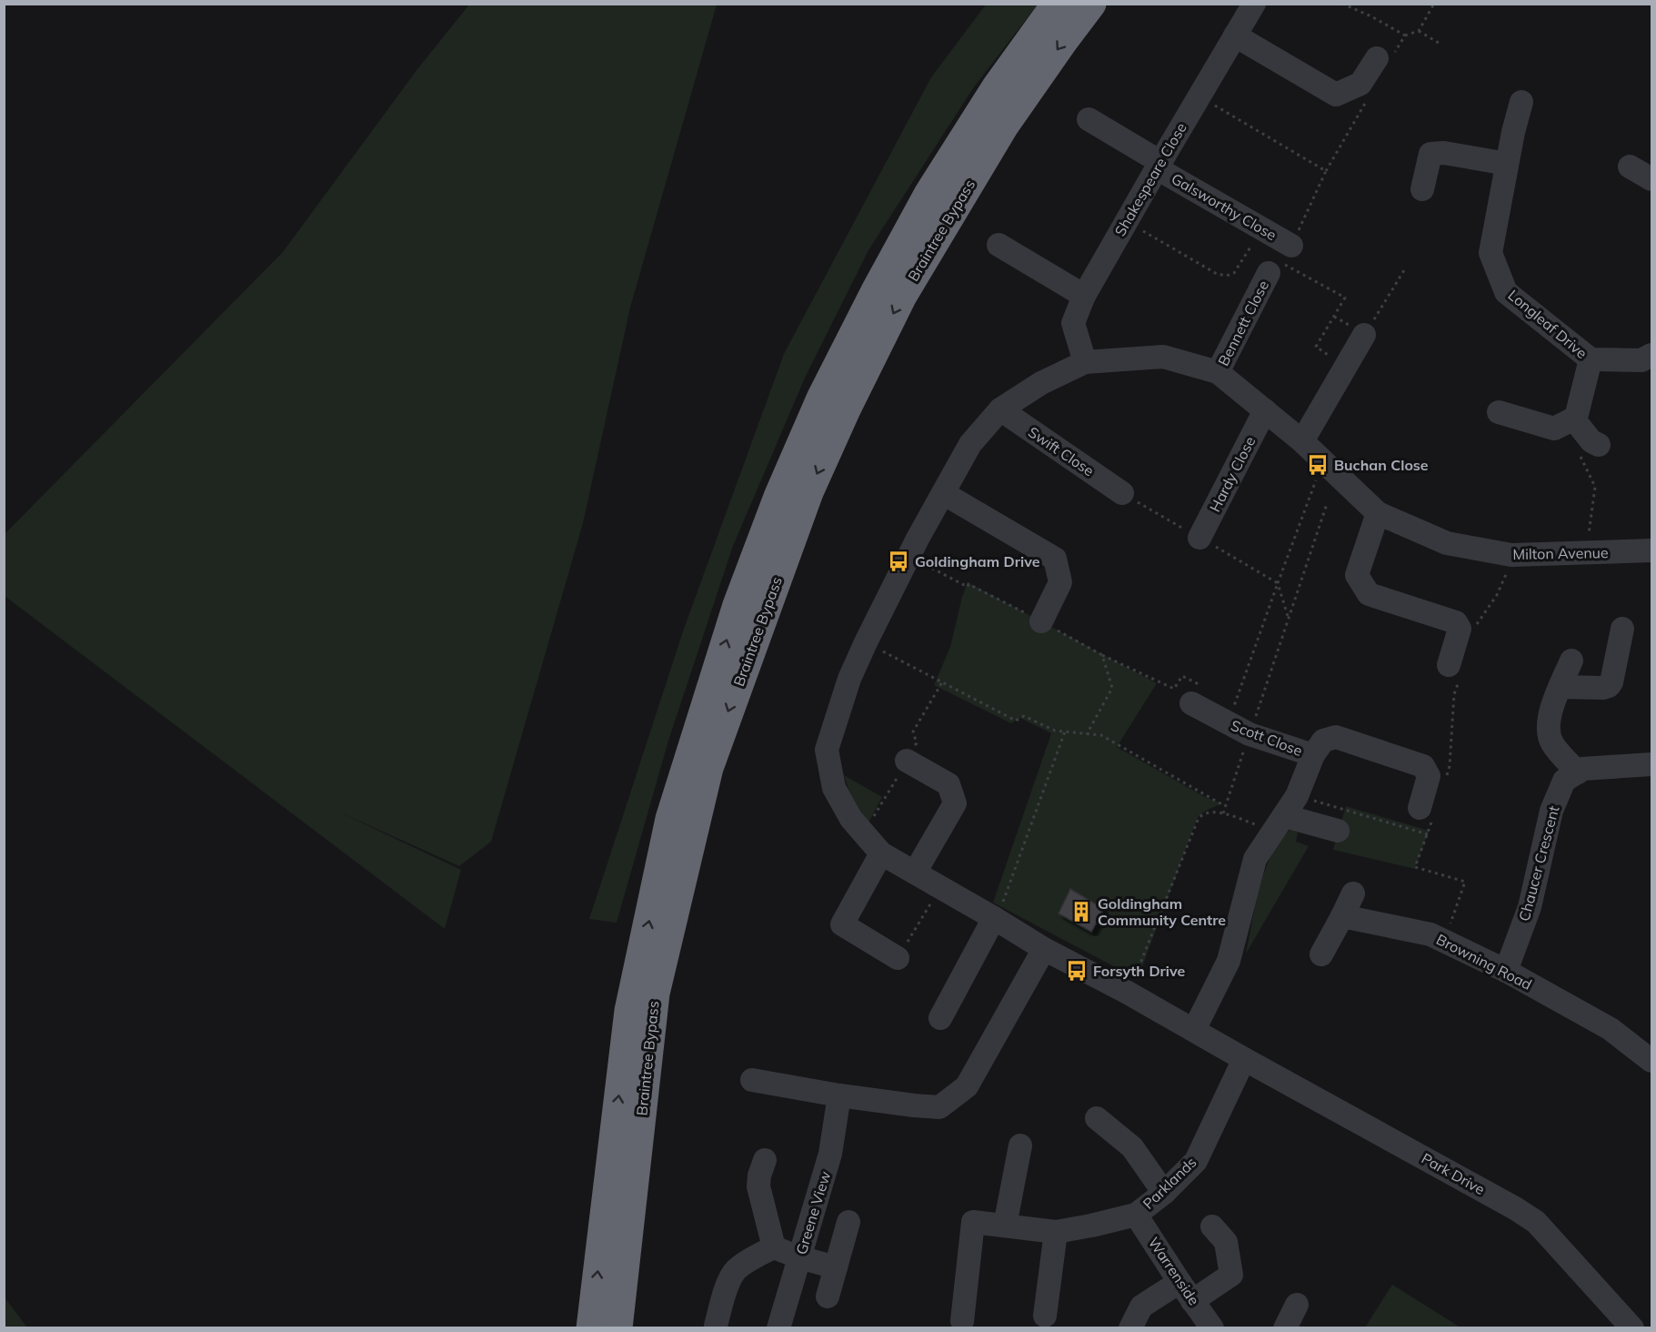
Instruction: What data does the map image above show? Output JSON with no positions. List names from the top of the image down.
{
  "streets": {
    "highway": ["Braintree Bypass"],
    "street": [
      "Shakespeare Close",
      "Galsworthy Close",
      "Bennett Close",
      "Longleaf Drive",
      "Swift Close",
      "Hardy Close",
      "Milton Avenue",
      "Scott Close",
      "Chaucer Crescent",
      "Browning Road",
      "Park Drive",
      "Parklands",
      "Greene View",
      "Warrenside"
    ]
  },
  "crossings": [
    ["Shakespeare Close", "Galsworthy Close"],
    ["Chaucer Crescent", "Browning Road"],
    ["Park Drive", "Parklands"],
    ["Parklands", "Warrenside"]
  ],
  "places": {
    "bus stop": ["Buchan Close", "Goldingham Drive", "Forsyth Drive"],
    "building": ["Goldingham Community Centre"]
  }
}
